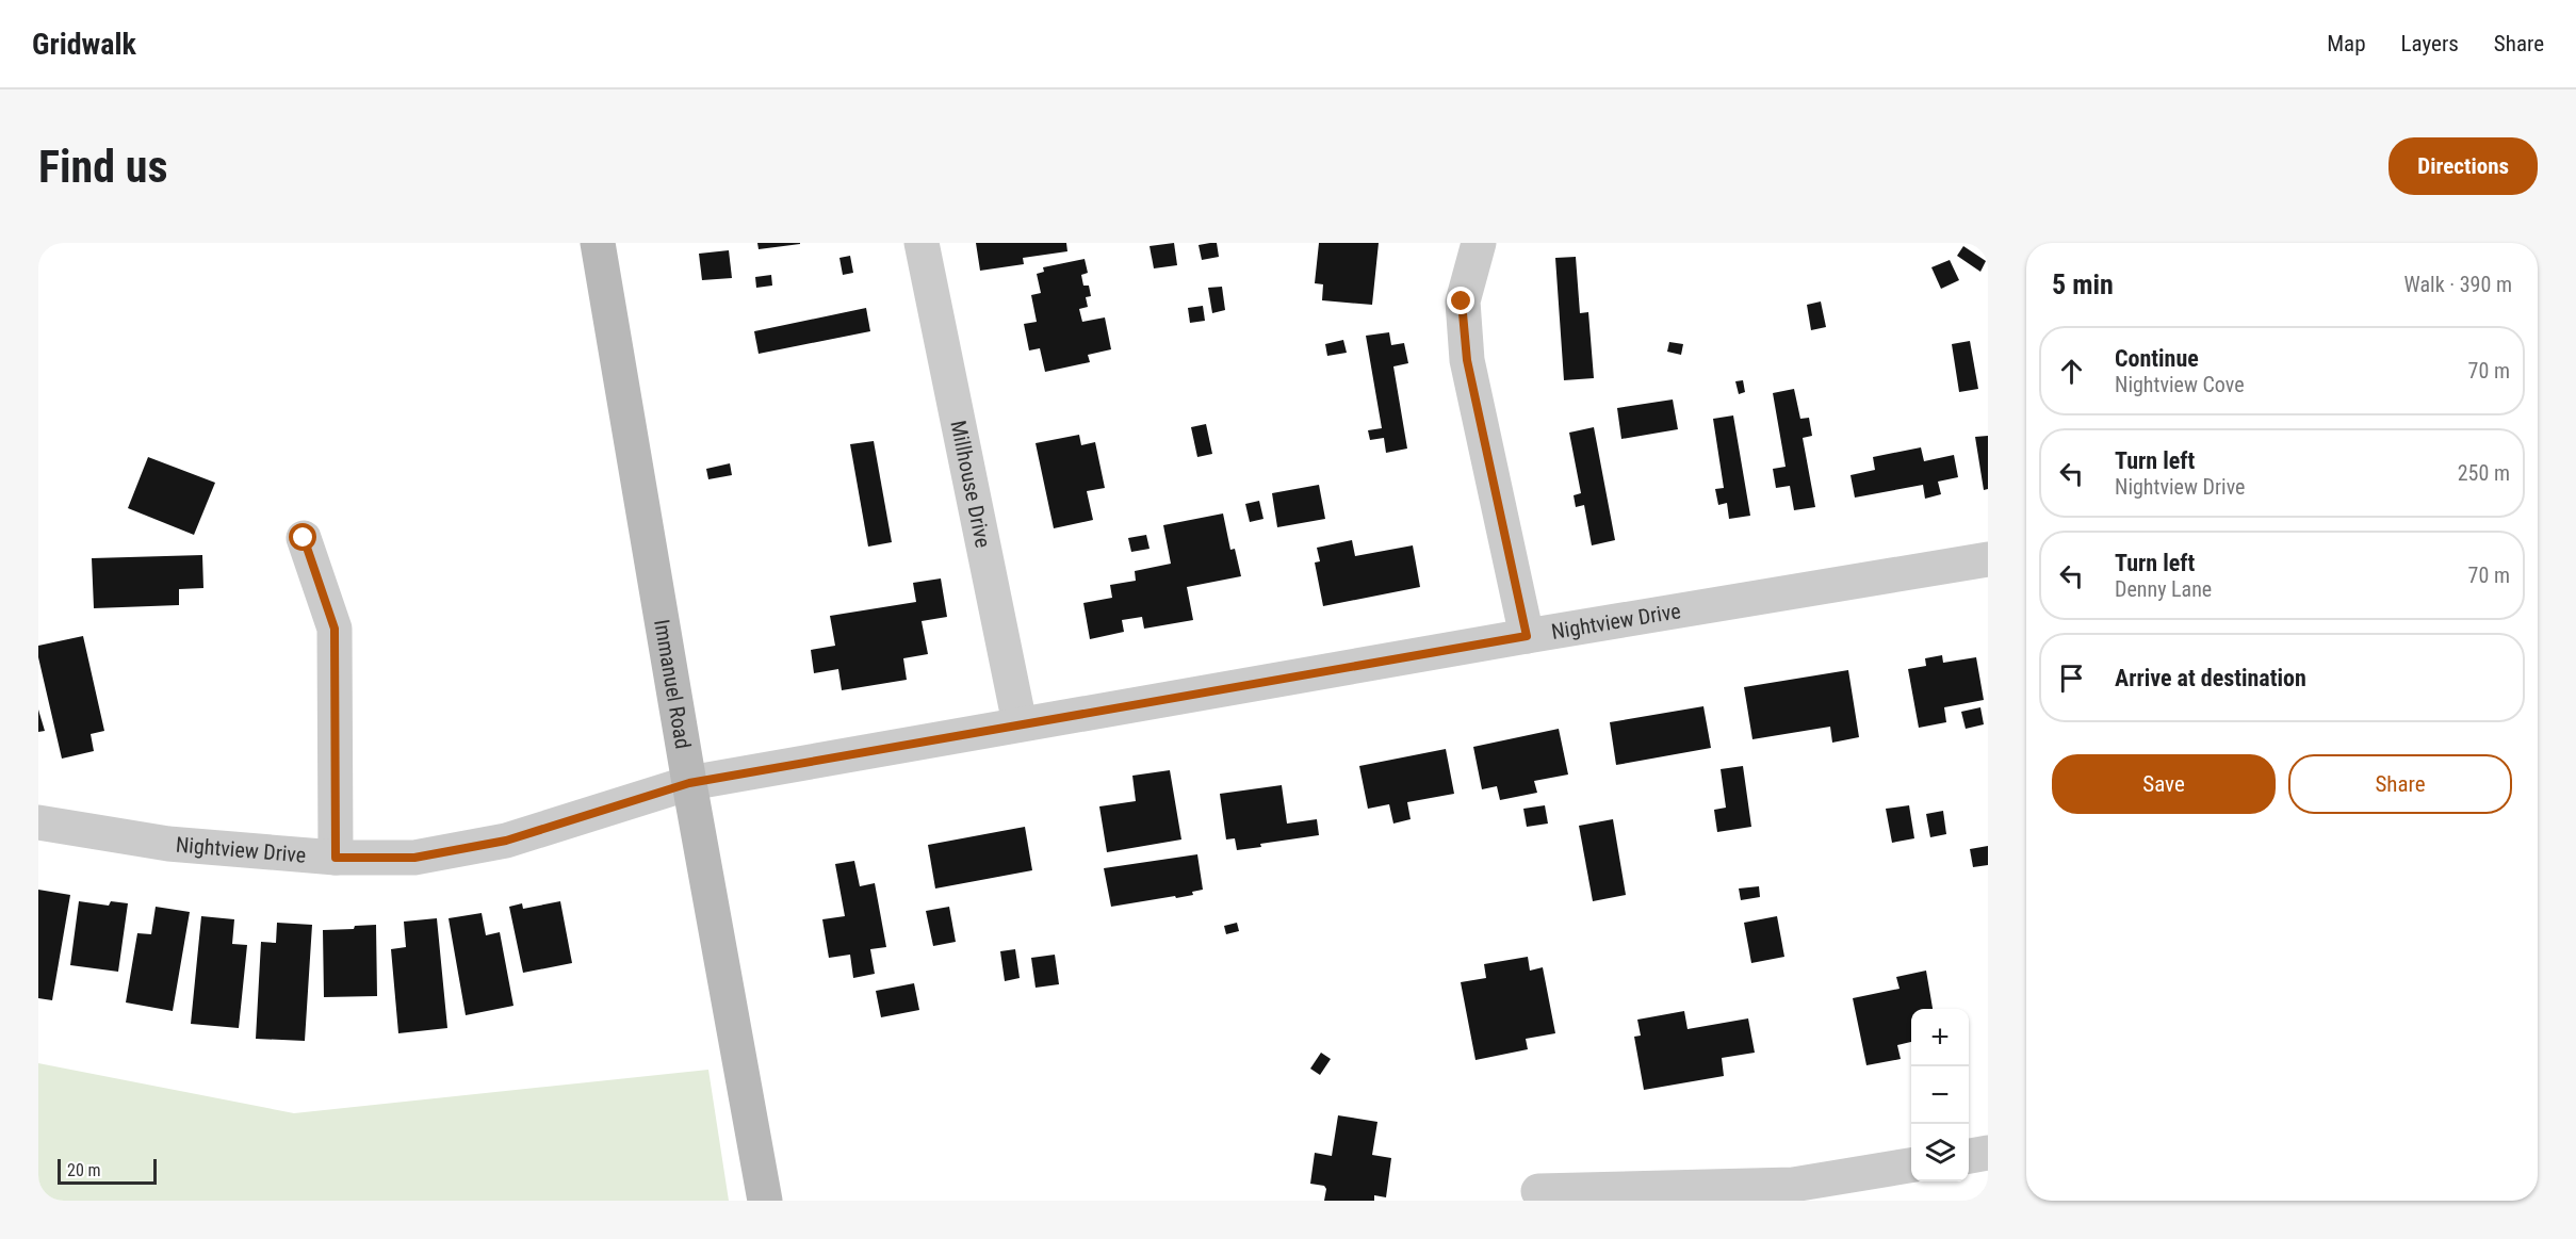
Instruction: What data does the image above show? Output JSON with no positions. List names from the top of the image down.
{
  "streets": {
    "street": ["Millhouse Drive", "Nightview Drive", "Immanuel Road"]
  },
  "crossings": [
    ["Millhouse Drive", "Nightview Drive"],
    ["Nightview Drive", "Immanuel Road"]
  ],
  "scale_bar": "20 m",
  "page": {
    "header": "Gridwalk",
    "nav": ["Map", "Layers", "Share"],
    "buttons": [
      "Directions",
      ["Save", "Share"]
    ],
    "title": "Find us",
    "heading": ["5 min", "Walk · 390 m"],
    "list": [
      ["Continue", "Nightview Cove", "70 m"],
      ["Turn left", "Nightview Drive", "250 m"],
      ["Turn left", "Denny Lane", "70 m"],
      "Arrive at destination"
    ],
    "map_buttons": ["+", "−"],
    "scale": "20 m"
  }
}
